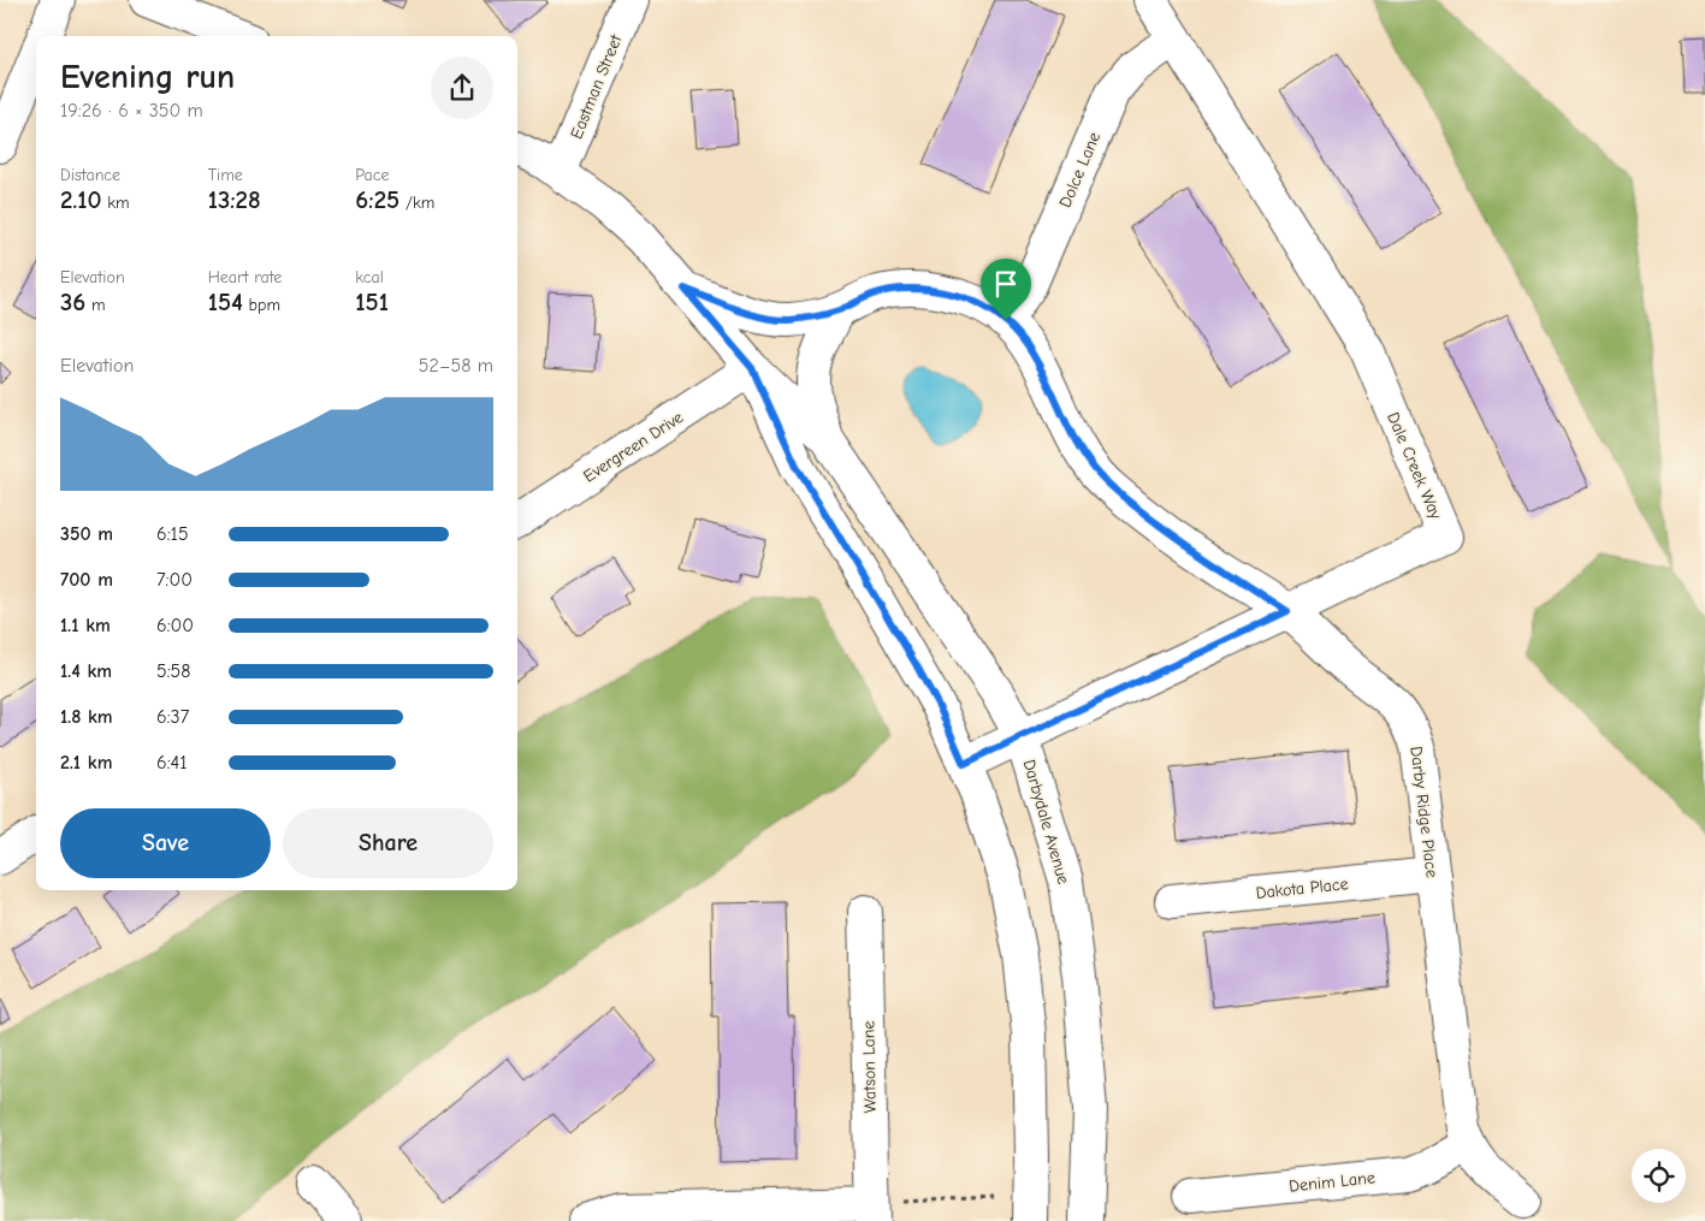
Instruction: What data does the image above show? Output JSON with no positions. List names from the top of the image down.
{
  "streets": {
    "street": [
      "Eastman Street",
      "Dolce Lane",
      "Evergreen Drive",
      "Dale Creek Way",
      "Darby Ridge Place",
      "Darbydale Avenue",
      "Dakota Place",
      "Watson Lane",
      "Denim Lane"
    ]
  },
  "crossings": [
    ["Eastman Street", "Darbydale Avenue"],
    ["Dolce Lane", "Dale Creek Way"],
    ["Dolce Lane", "Darby Ridge Place"],
    ["Evergreen Drive", "Darbydale Avenue"],
    ["Dale Creek Way", "Darby Ridge Place"],
    ["Dale Creek Way", "Darbydale Avenue"],
    ["Darby Ridge Place", "Darbydale Avenue"],
    ["Darby Ridge Place", "Dakota Place"],
    ["Darby Ridge Place", "Denim Lane"]
  ],
  "page": {
    "heading": ["Evening run", "19:26 · 6 × 350 m"],
    "stats": [
      ["Distance", "2.10 km"],
      ["Time", "13:28"],
      ["Pace", "6:25 /km"],
      ["Elevation", "36 m"],
      ["Heart rate", "154 bpm"],
      ["kcal", "151"]
    ],
    "chart": ["Elevation", "52–58 m"],
    "list": [
      {
        "name": "350 m",
        "note": "6:15"
      },
      {
        "name": "700 m",
        "note": "7:00"
      },
      {
        "name": "1.1 km",
        "note": "6:00"
      },
      {
        "name": "1.4 km",
        "note": "5:58"
      },
      {
        "name": "1.8 km",
        "note": "6:37"
      },
      {
        "name": "2.1 km",
        "note": "6:41"
      }
    ],
    "buttons": ["Save", "Share"]
  }
}
